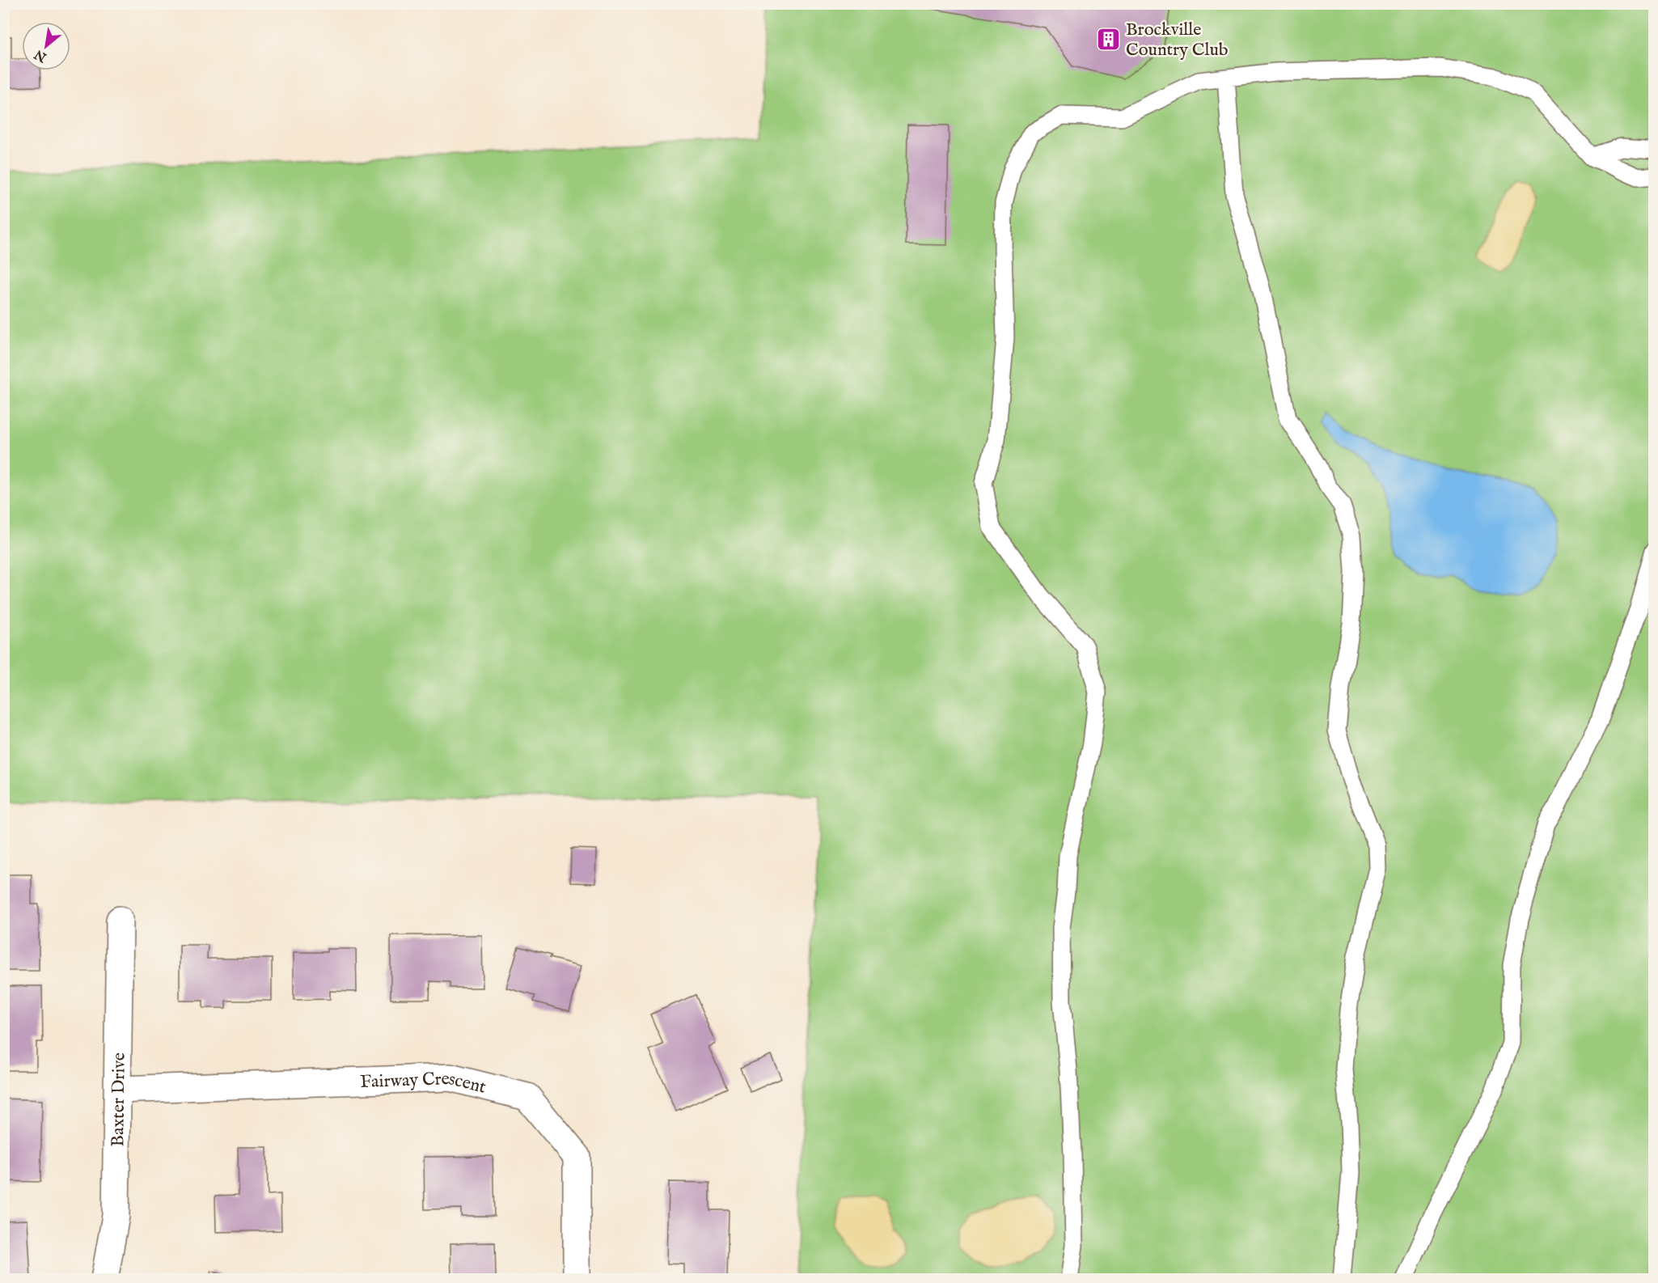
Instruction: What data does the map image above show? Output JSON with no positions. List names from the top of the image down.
{
  "streets": {
    "street": ["Fairway Crescent", "Baxter Drive"]
  },
  "crossings": [
    ["Fairway Crescent", "Baxter Drive"]
  ],
  "places": {
    "building": ["Brockville Country Club"]
  },
  "north": "bottom left"
}
